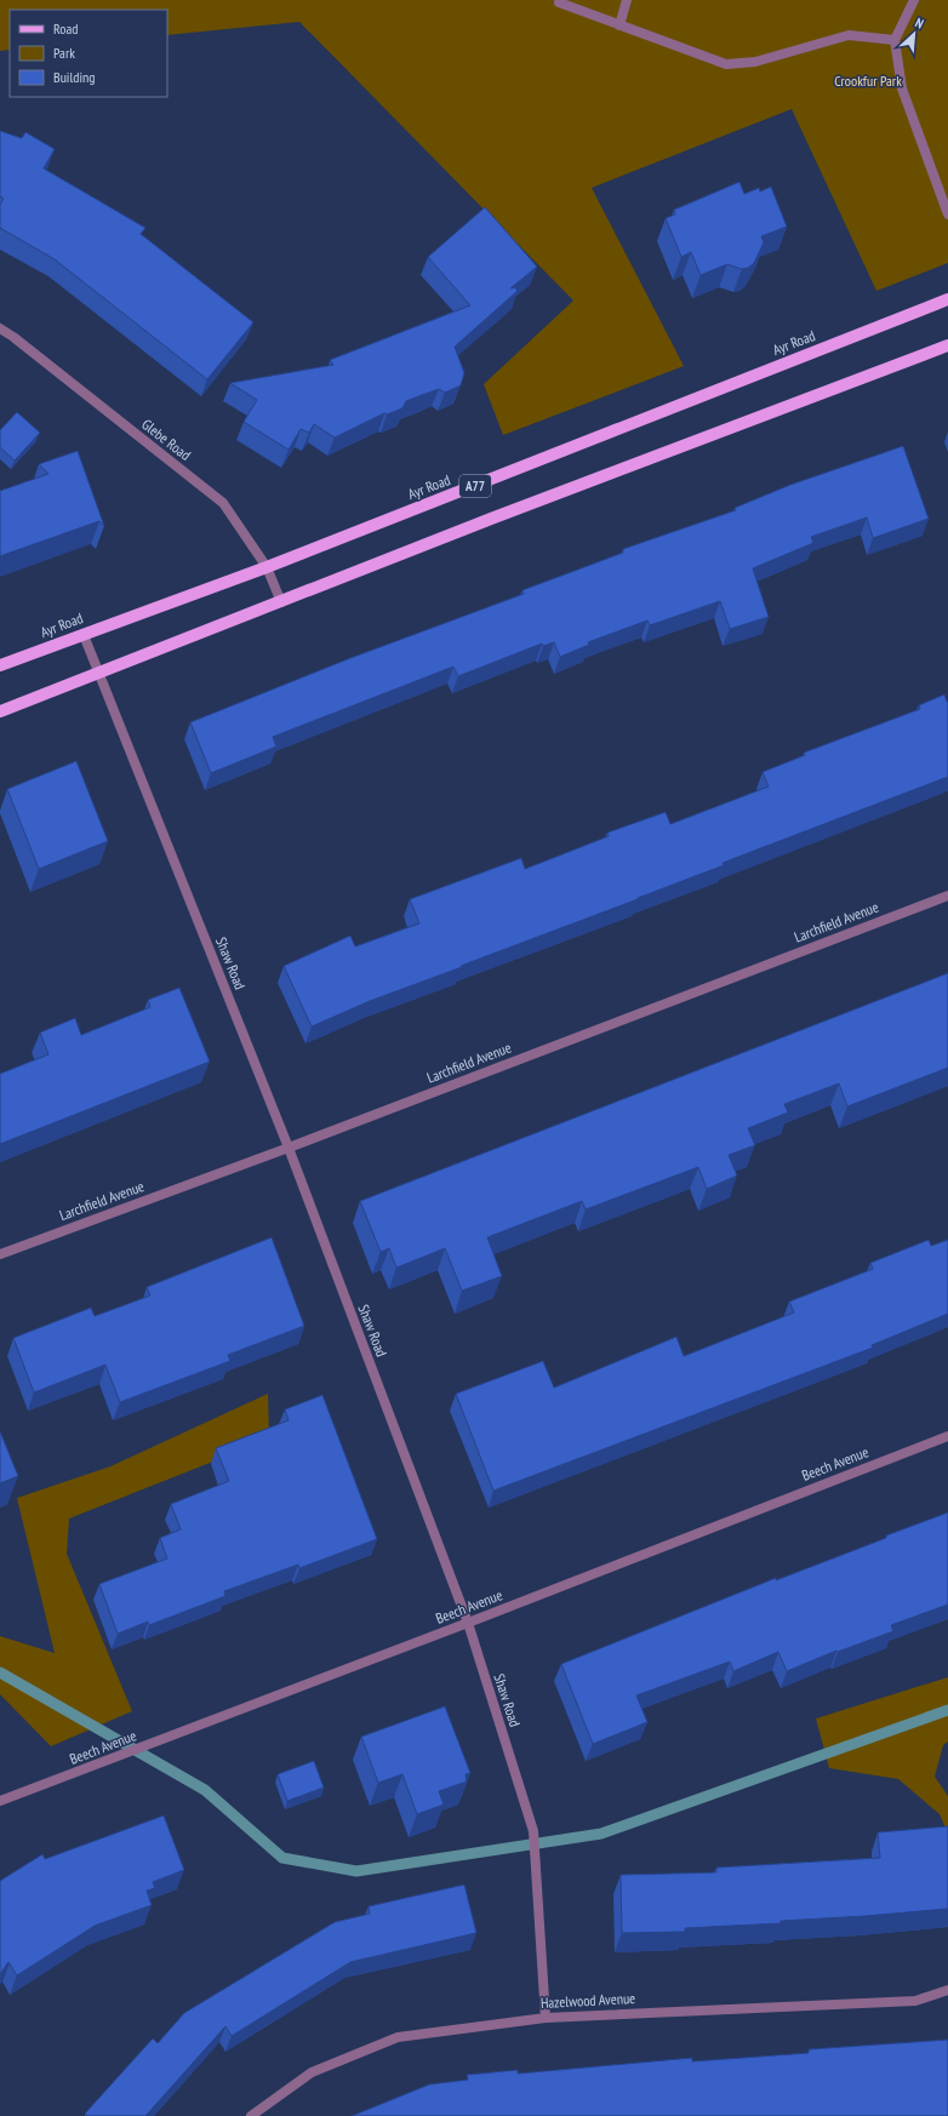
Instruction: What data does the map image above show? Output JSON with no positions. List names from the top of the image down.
{
  "streets": {
    "main road": ["Ayr Road", "A77"],
    "street": [
      "Glebe Road",
      "Larchfield Avenue",
      "Shaw Road",
      "Beech Avenue",
      "Hazelwood Avenue"
    ]
  },
  "crossings": [
    ["Ayr Road", "Glebe Road"],
    ["Ayr Road", "Shaw Road"],
    ["Glebe Road", "A77"],
    ["A77", "Shaw Road"],
    ["Larchfield Avenue", "Shaw Road"],
    ["Shaw Road", "Beech Avenue"],
    ["Shaw Road", "Hazelwood Avenue"]
  ],
  "parks": ["Crookfur Park"],
  "legend": ["Road", "Park", "Building"],
  "north": "top right"
}
